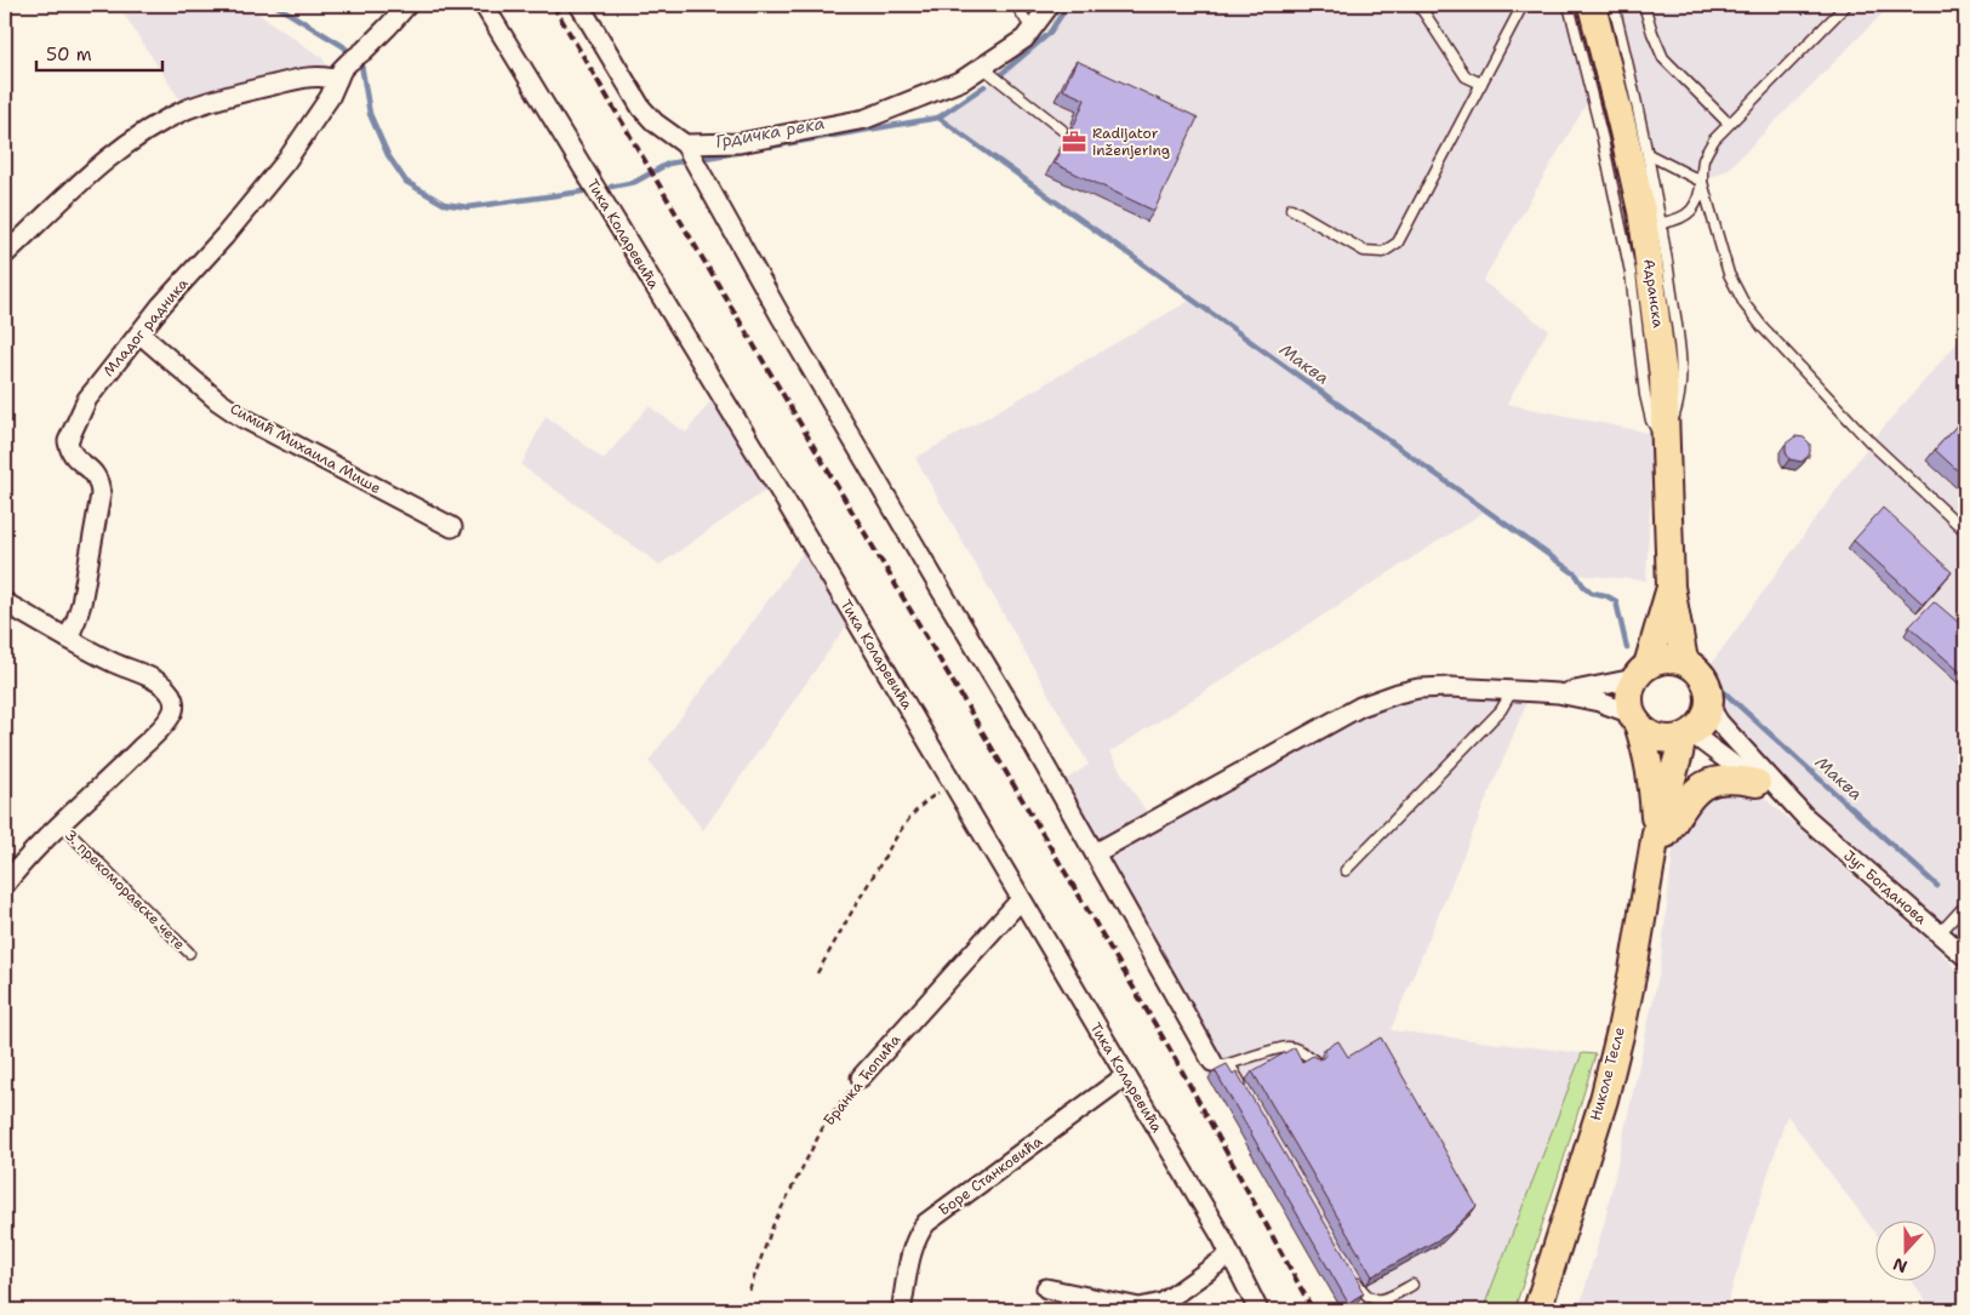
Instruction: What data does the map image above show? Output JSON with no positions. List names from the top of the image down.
{
  "streets": {
    "main road": ["Адранска", "Николе Тесле"],
    "street": [
      "Тика Коларевића",
      "Младог радника",
      "Симић Михаила Мише",
      "Југ Богданова",
      "3. прекоморавске чете",
      "Бранка Ћопића",
      "Боре Станковића"
    ]
  },
  "crossings": [
    ["Тика Коларевића", "Бранка Ћопића"],
    ["Тика Коларевића", "Боре Станковића"],
    ["Адранска", "Николе Тесле"],
    ["Младог радника", "Симић Михаила Мише"],
    ["Младог радника", "3. прекоморавске чете"]
  ],
  "water": ["Грдичка река", "Маква"],
  "places": {
    "office": ["Radijator inženjering"]
  },
  "scale_bar": "50 m",
  "north": "bottom"
}
